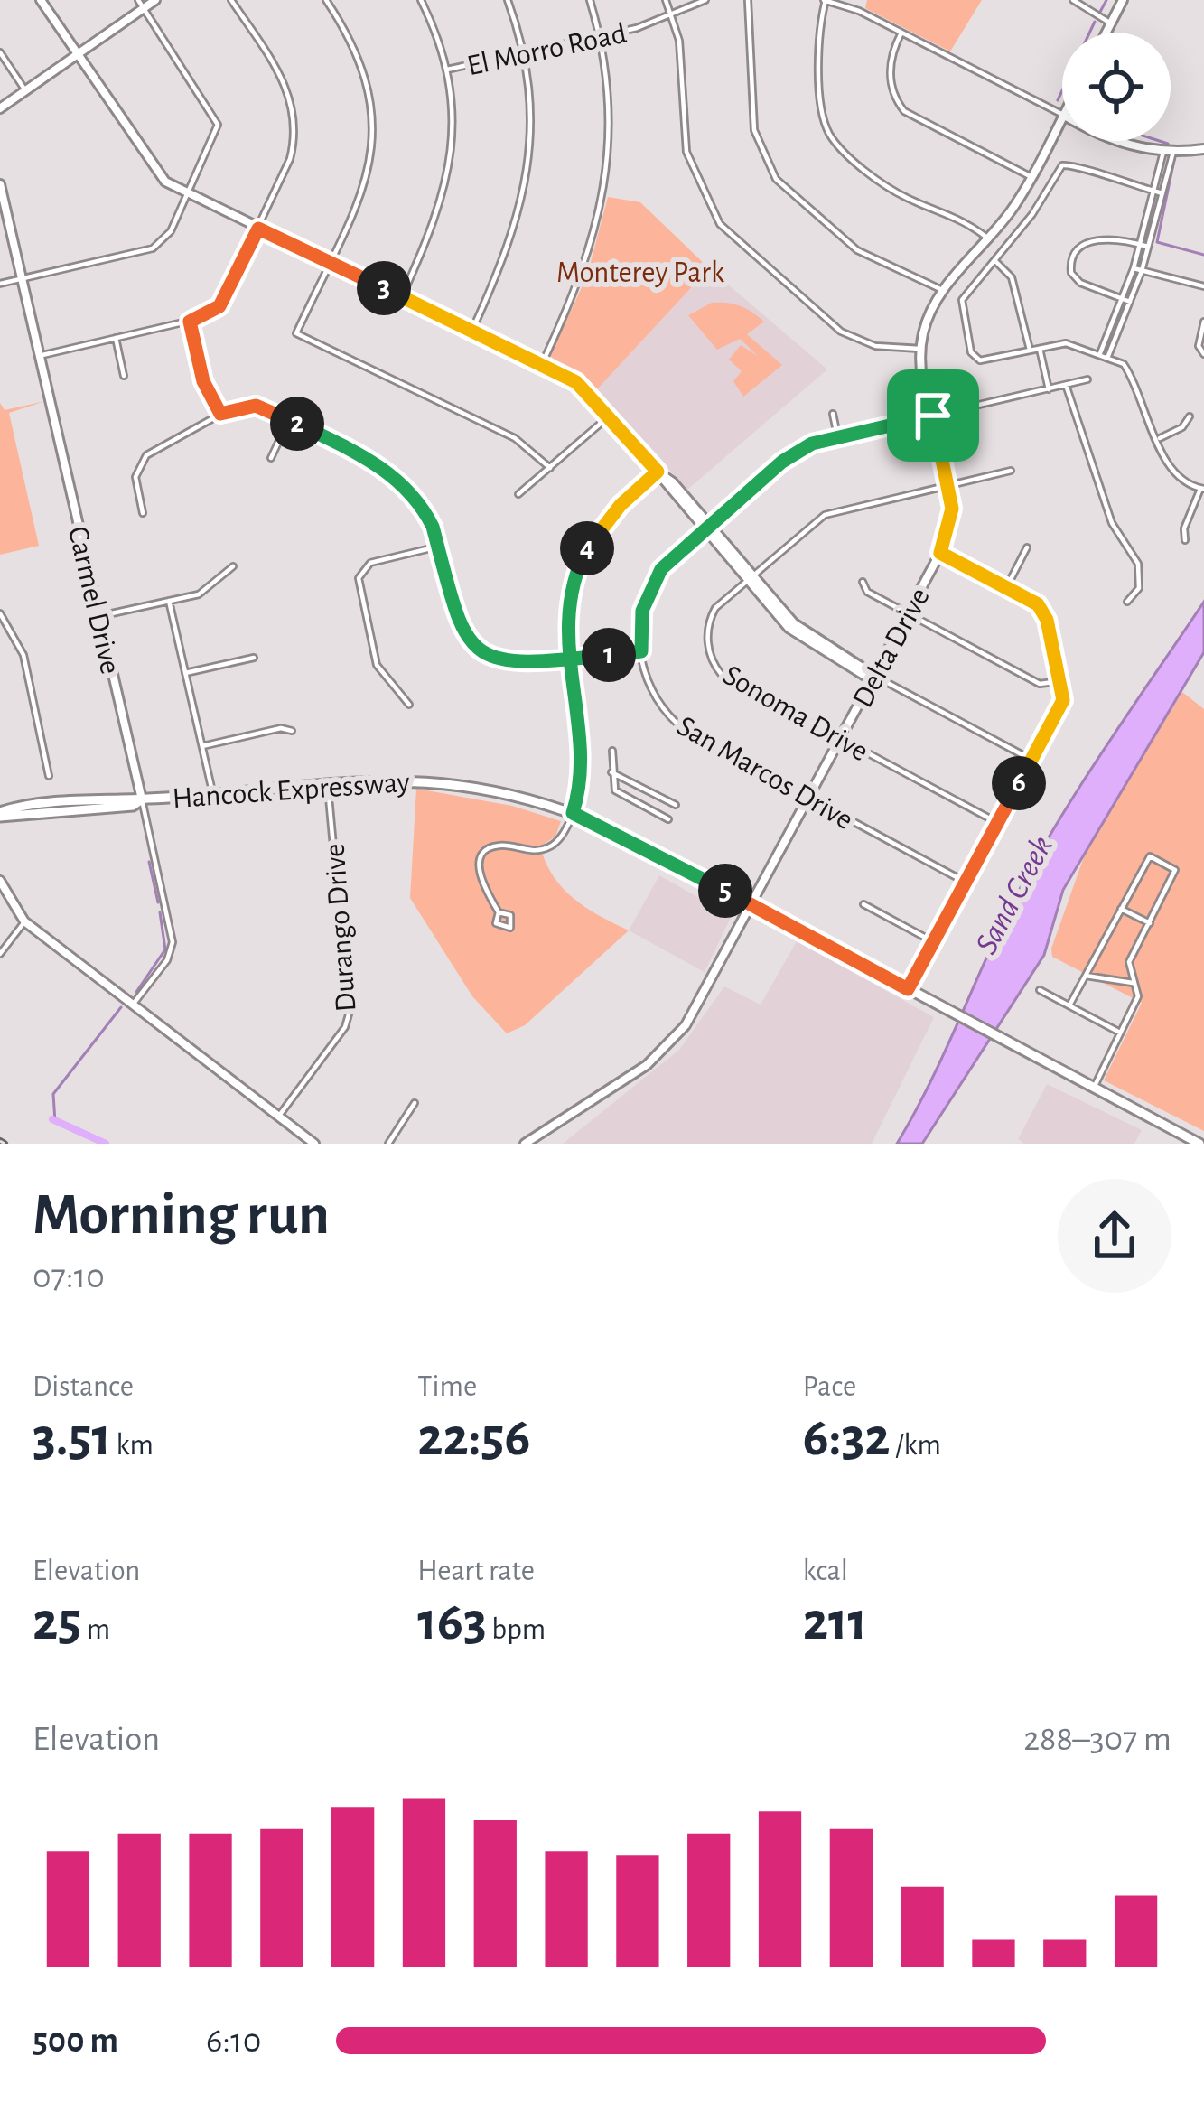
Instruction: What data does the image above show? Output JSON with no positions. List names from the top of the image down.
{
  "streets": {
    "main road": ["Hancock Expressway"],
    "street": [
      "El Morro Road",
      "Carmel Drive",
      "Delta Drive",
      "Sonoma Drive",
      "San Marcos Drive",
      "Durango Drive"
    ]
  },
  "crossings": [
    ["Carmel Drive", "Hancock Expressway"],
    ["Delta Drive", "Sonoma Drive"],
    ["Delta Drive", "San Marcos Drive"],
    ["Delta Drive", "Hancock Expressway"],
    ["Hancock Expressway", "Durango Drive"]
  ],
  "water": ["Sand Creek"],
  "parks": ["Monterey Park"],
  "page": {
    "pins": [
      "3",
      "2",
      "4",
      "1",
      "6",
      "5"
    ],
    "heading": ["Morning run", "07:10"],
    "stats": [
      ["Distance", "3.51 km"],
      ["Time", "22:56"],
      ["Pace", "6:32 /km"],
      ["Elevation", "25 m"],
      ["Heart rate", "163 bpm"],
      ["kcal", "211"]
    ],
    "chart": ["Elevation", "288–307 m"],
    "list": [
      {
        "name": "500 m",
        "note": "6:10"
      }
    ]
  }
}
